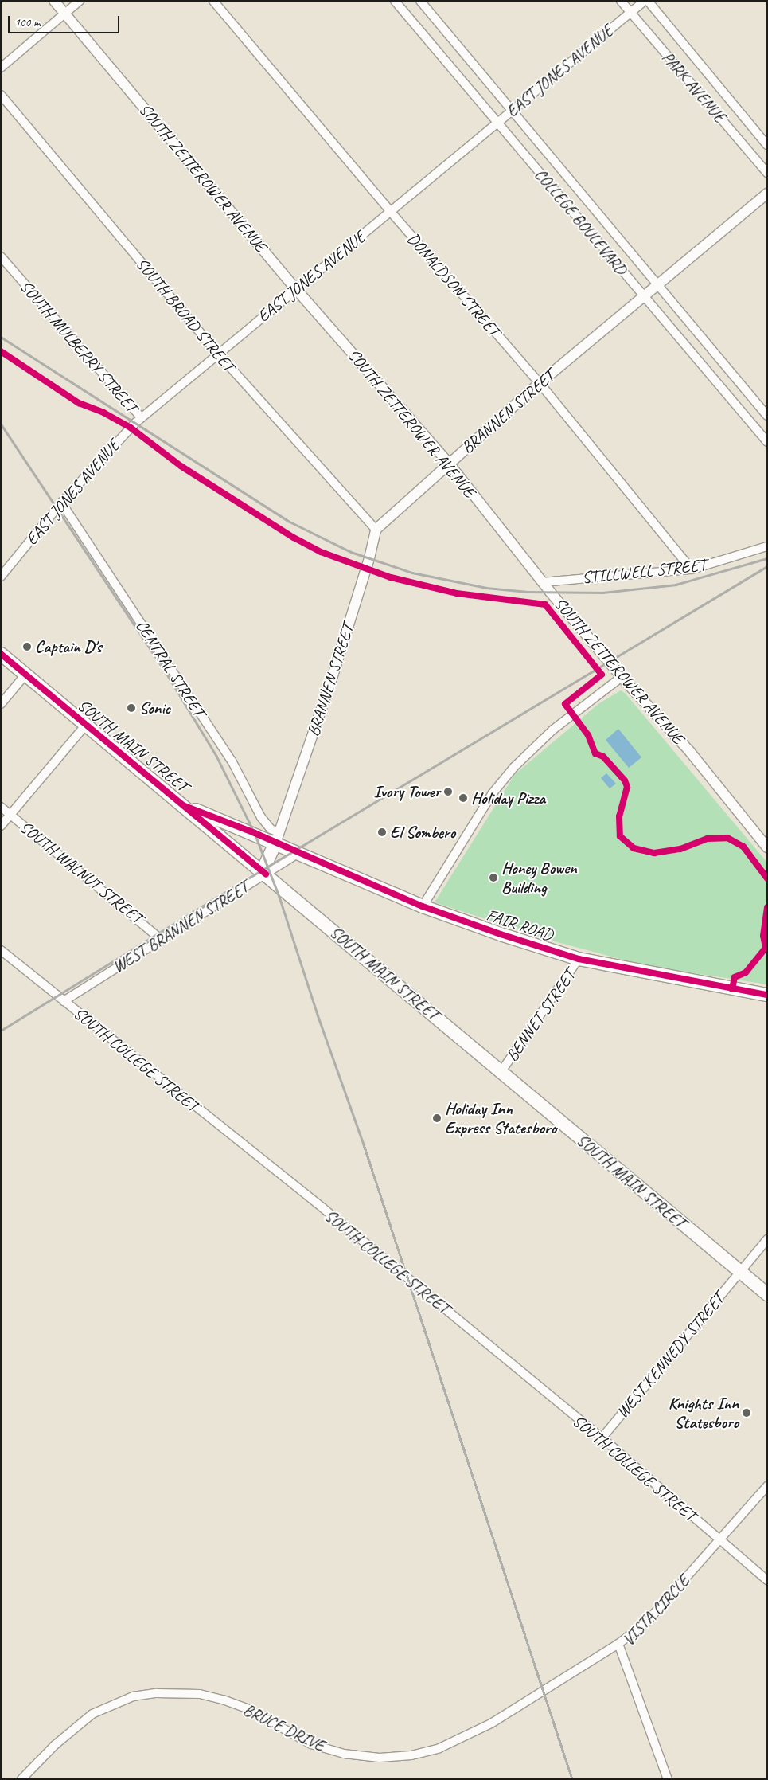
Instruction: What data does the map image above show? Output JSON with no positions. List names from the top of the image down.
{
  "streets": {
    "main road": ["SOUTH MAIN STREET", "FAIR ROAD"],
    "street": [
      "EAST JONES AVENUE",
      "PARK AVENUE",
      "SOUTH ZETTEROWER AVENUE",
      "COLLEGE BOULEVARD",
      "DONALDSON STREET",
      "SOUTH BROAD STREET",
      "SOUTH MULBERRY STREET",
      "BRANNEN STREET",
      "STILLWELL STREET",
      "CENTRAL STREET",
      "SOUTH WALNUT STREET",
      "WEST BRANNEN STREET",
      "BENNET STREET",
      "SOUTH COLLEGE STREET",
      "WEST KENNEDY STREET",
      "VISTA CIRCLE",
      "BRUCE DRIVE"
    ]
  },
  "crossings": [
    ["EAST JONES AVENUE", "PARK AVENUE"],
    ["EAST JONES AVENUE", "SOUTH ZETTEROWER AVENUE"],
    ["EAST JONES AVENUE", "COLLEGE BOULEVARD"],
    ["EAST JONES AVENUE", "DONALDSON STREET"],
    ["EAST JONES AVENUE", "SOUTH BROAD STREET"],
    ["EAST JONES AVENUE", "SOUTH MULBERRY STREET"],
    ["EAST JONES AVENUE", "CENTRAL STREET"],
    ["SOUTH ZETTEROWER AVENUE", "BRANNEN STREET"],
    ["SOUTH ZETTEROWER AVENUE", "STILLWELL STREET"],
    ["COLLEGE BOULEVARD", "BRANNEN STREET"],
    ["DONALDSON STREET", "BRANNEN STREET"],
    ["DONALDSON STREET", "STILLWELL STREET"],
    ["SOUTH BROAD STREET", "BRANNEN STREET"],
    ["BRANNEN STREET", "CENTRAL STREET"],
    ["BRANNEN STREET", "FAIR ROAD"],
    ["CENTRAL STREET", "FAIR ROAD"],
    ["SOUTH MAIN STREET", "FAIR ROAD"],
    ["SOUTH MAIN STREET", "WEST BRANNEN STREET"],
    ["SOUTH MAIN STREET", "BENNET STREET"],
    ["SOUTH MAIN STREET", "WEST KENNEDY STREET"],
    ["SOUTH WALNUT STREET", "WEST BRANNEN STREET"],
    ["FAIR ROAD", "WEST BRANNEN STREET"],
    ["FAIR ROAD", "BENNET STREET"],
    ["WEST BRANNEN STREET", "SOUTH COLLEGE STREET"],
    ["SOUTH COLLEGE STREET", "WEST KENNEDY STREET"],
    ["SOUTH COLLEGE STREET", "VISTA CIRCLE"],
    ["VISTA CIRCLE", "BRUCE DRIVE"]
  ],
  "places": [
    "Captain D's",
    "Sonic",
    "Ivory Tower",
    "Holiday Pizza",
    "El Sombero",
    "Honey Bowen Building",
    "Holiday Inn Express Statesboro",
    "Knights Inn Statesboro"
  ],
  "scale_bar": "100 m"
}
